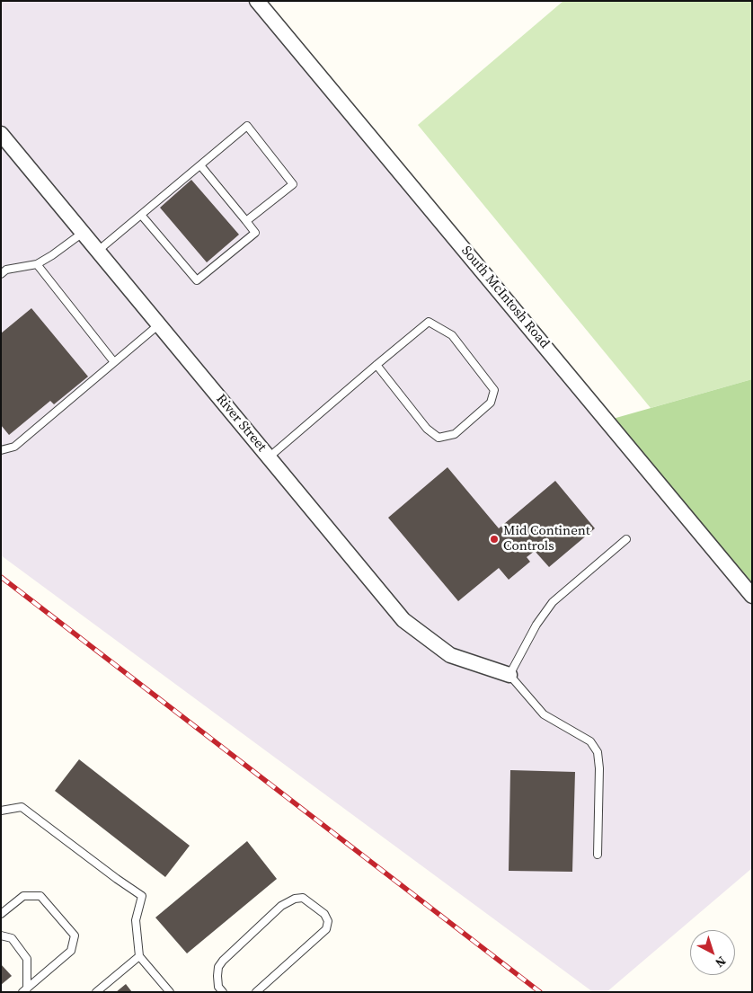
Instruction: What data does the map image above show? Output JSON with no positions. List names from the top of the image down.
{
  "streets": {
    "street": ["South McIntosh Road", "River Street"]
  },
  "places": ["Mid Continent Controls"],
  "north": "bottom right"
}
